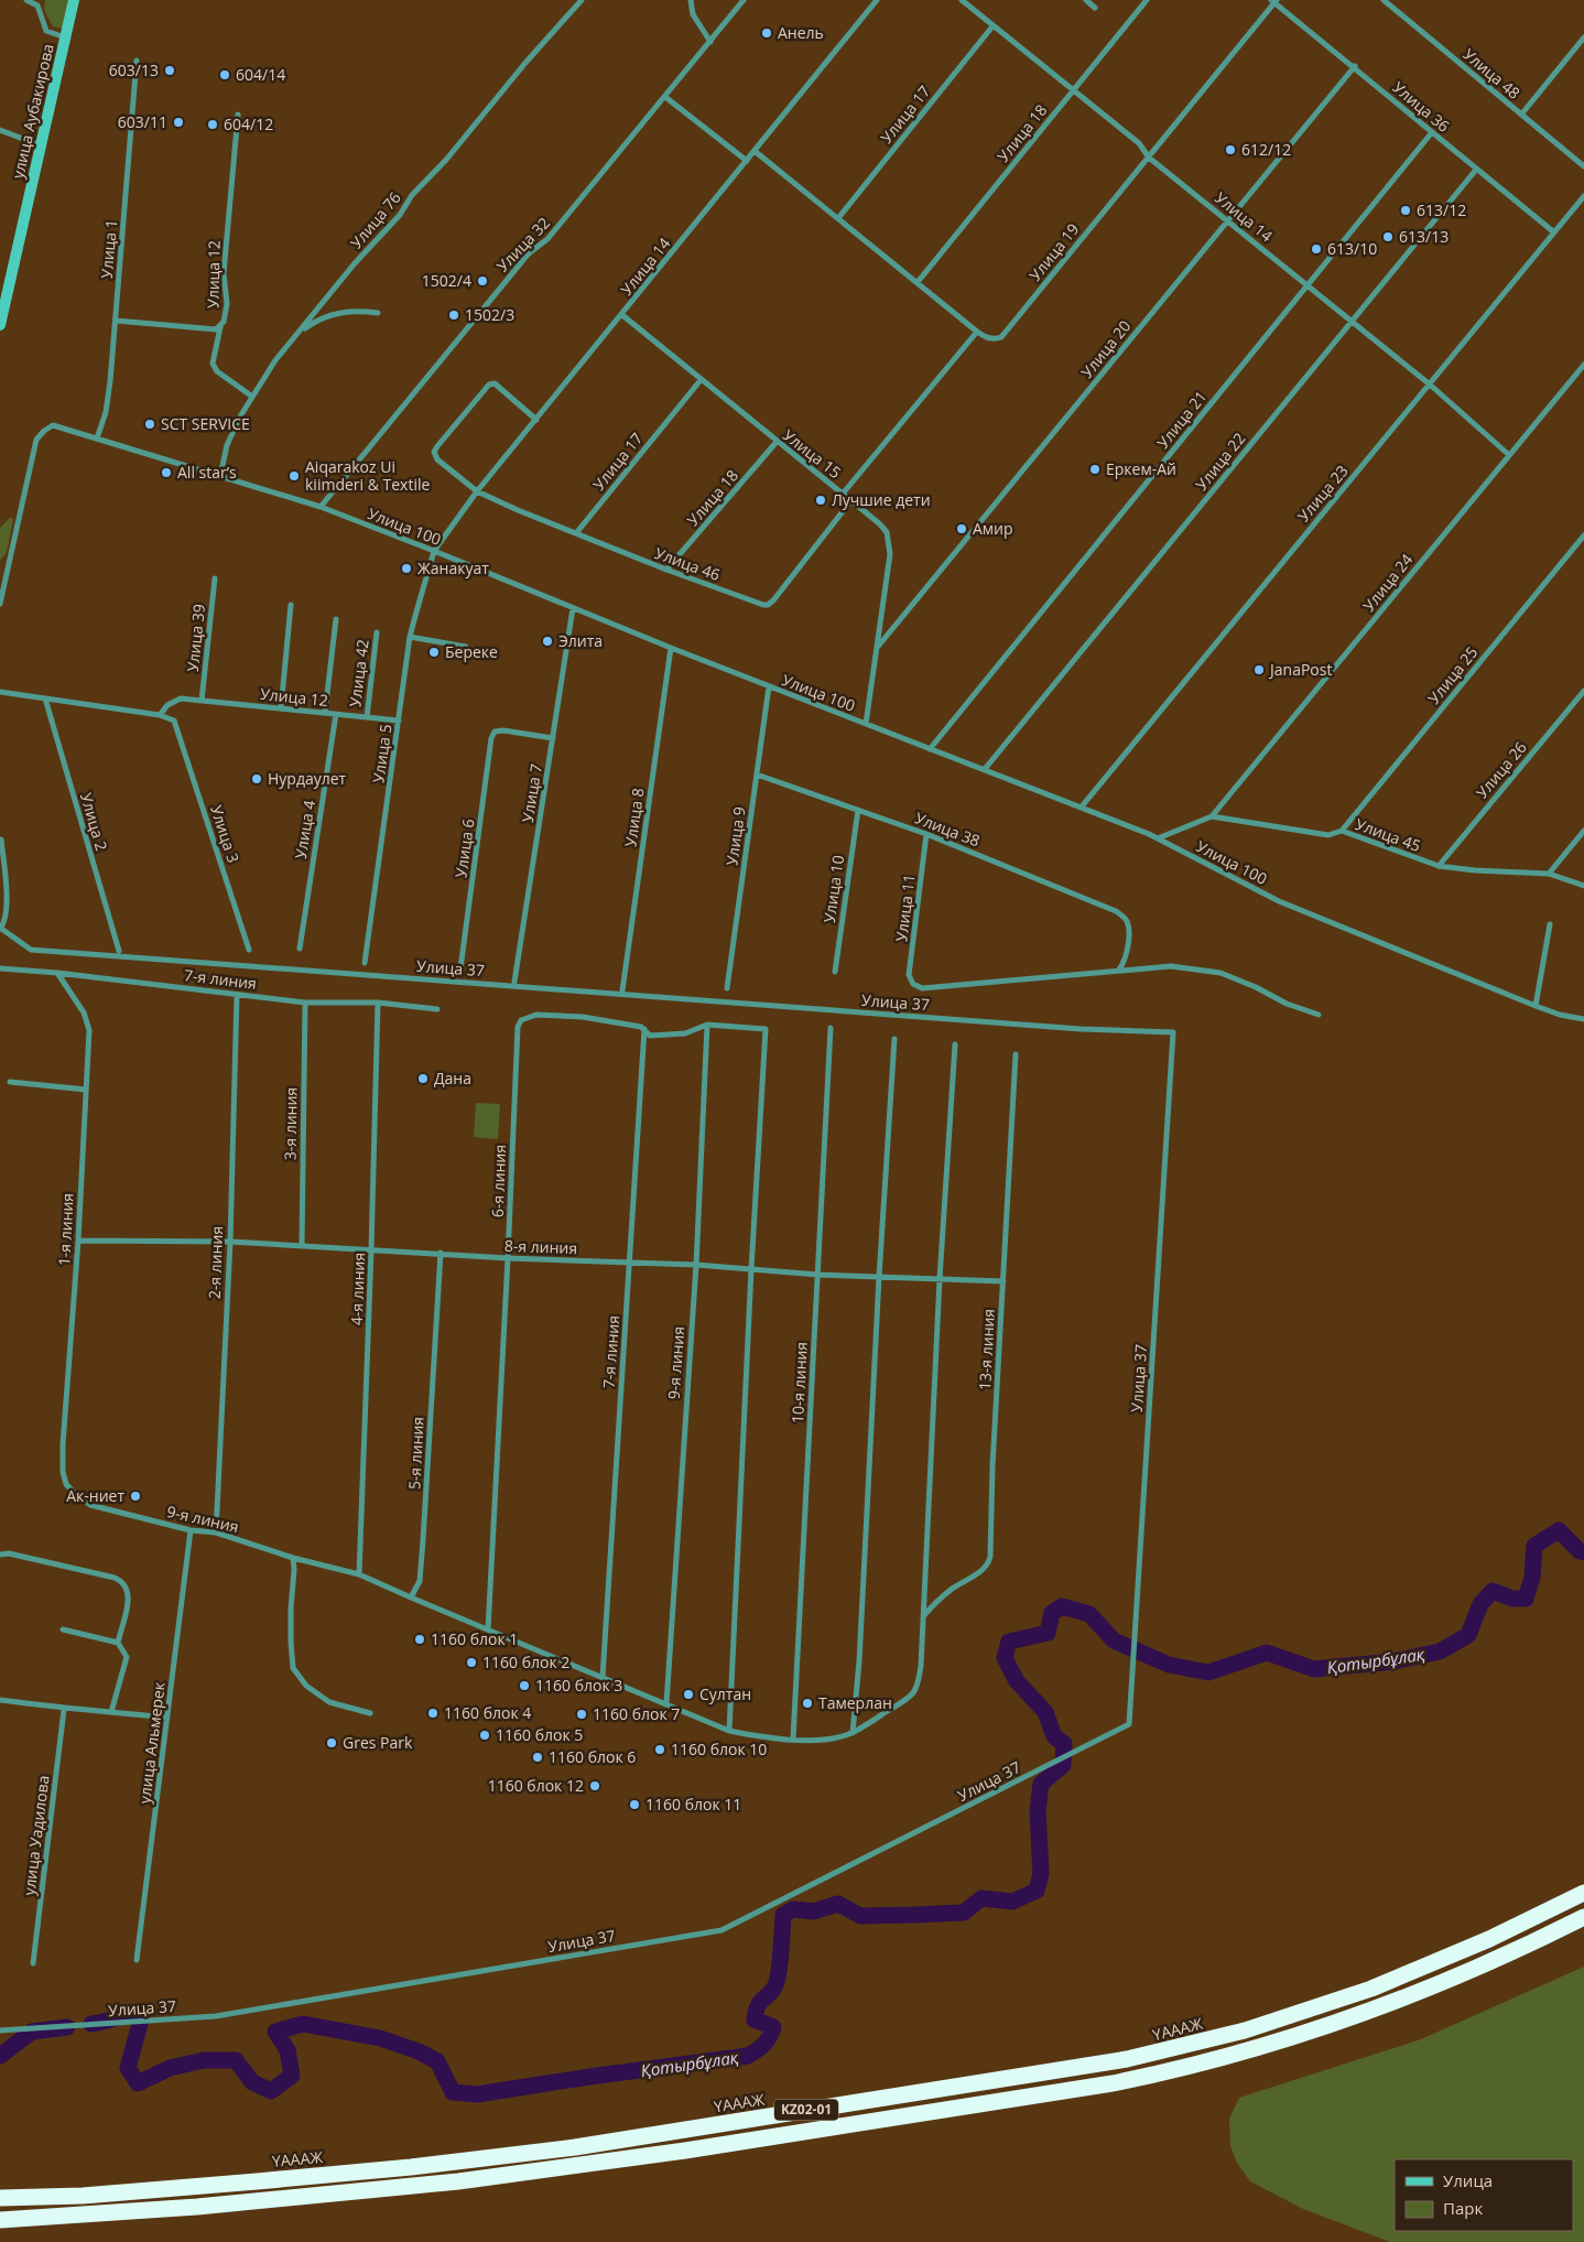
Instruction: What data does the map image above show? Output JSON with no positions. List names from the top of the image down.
{
  "streets": {
    "highway": ["ҮАААЖ", "KZ02-01"],
    "main road": ["улица Аубакирова"],
    "street": [
      "Улица 48",
      "Улица 36",
      "Улица 17",
      "Улица 18",
      "Улица 14",
      "Улица 76",
      "Улица 32",
      "Улица 1",
      "Улица 19",
      "Улица 12",
      "Улица 20",
      "Улица 21",
      "Улица 15",
      "Улица 22",
      "Улица 23",
      "Улица 100",
      "Улица 46",
      "Улица 24",
      "Улица 39",
      "Улица 42",
      "Улица 25",
      "Улица 5",
      "Улица 26",
      "Улица 7",
      "Улица 8",
      "Улица 2",
      "Улица 4",
      "Улица 38",
      "Улица 3",
      "Улица 45",
      "Улица 9",
      "Улица 6",
      "Улица 10",
      "Улица 11",
      "Улица 37",
      "7-я линия",
      "3-я линия",
      "6-я линия",
      "1-я линия",
      "8-я линия",
      "2-я линия",
      "4-я линия",
      "13-я линия",
      "9-я линия",
      "10-я линия",
      "5-я линия",
      "улица Альмерек",
      "улица Уадилова"
    ]
  },
  "crossings": [
    ["Улица 36", "Улица 19"],
    ["Улица 36", "Улица 20"],
    ["Улица 36", "Улица 21"],
    ["Улица 36", "Улица 22"],
    ["Улица 36", "Улица 23"],
    ["Улица 17", "Улица 14"],
    ["Улица 17", "Улица 15"],
    ["Улица 17", "Улица 46"],
    ["Улица 18", "Улица 14"],
    ["Улица 18", "Улица 15"],
    ["Улица 18", "Улица 46"],
    ["Улица 14", "Улица 19"],
    ["Улица 14", "Улица 20"],
    ["Улица 14", "Улица 21"],
    ["Улица 14", "Улица 15"],
    ["Улица 14", "Улица 22"],
    ["Улица 14", "Улица 23"],
    ["Улица 14", "Улица 100"],
    ["Улица 14", "Улица 46"],
    ["Улица 14", "Улица 24"],
    ["Улица 14", "Улица 5"],
    ["Улица 76", "Улица 100"],
    ["Улица 32", "Улица 100"],
    ["Улица 1", "Улица 12"],
    ["Улица 1", "Улица 100"],
    ["Улица 12", "Улица 39"],
    ["Улица 12", "Улица 42"],
    ["Улица 12", "Улица 5"],
    ["Улица 12", "Улица 4"],
    ["Улица 12", "Улица 3"],
    ["Улица 20", "Улица 15"],
    ["Улица 21", "Улица 100"],
    ["Улица 15", "Улица 100"],
    ["Улица 15", "Улица 46"],
    ["Улица 22", "Улица 100"],
    ["Улица 23", "Улица 100"],
    ["Улица 100", "Улица 5"],
    ["Улица 100", "Улица 7"],
    ["Улица 100", "Улица 8"],
    ["Улица 100", "Улица 9"],
    ["Улица 24", "Улица 45"],
    ["Улица 25", "Улица 45"],
    ["Улица 26", "Улица 45"],
    ["Улица 7", "Улица 6"],
    ["Улица 38", "Улица 9"],
    ["Улица 38", "Улица 10"],
    ["Улица 38", "Улица 11"],
    ["Улица 38", "Улица 37"],
    ["Улица 11", "Улица 37"],
    ["7-я линия", "3-я линия"],
    ["7-я линия", "6-я линия"],
    ["7-я линия", "1-я линия"],
    ["7-я линия", "8-я линия"],
    ["7-я линия", "2-я линия"],
    ["7-я линия", "4-я линия"],
    ["3-я линия", "8-я линия"],
    ["6-я линия", "8-я линия"],
    ["6-я линия", "9-я линия"],
    ["1-я линия", "8-я линия"],
    ["1-я линия", "9-я линия"],
    ["8-я линия", "2-я линия"],
    ["8-я линия", "4-я линия"],
    ["8-я линия", "13-я линия"],
    ["8-я линия", "9-я линия"],
    ["8-я линия", "10-я линия"],
    ["8-я линия", "5-я линия"],
    ["2-я линия", "9-я линия"],
    ["4-я линия", "9-я линия"],
    ["9-я линия", "улица Альмерек"]
  ],
  "water": ["Қотырбұлақ"],
  "places": [
    "Анель",
    "603/13",
    "604/14",
    "603/11",
    "604/12",
    "612/12",
    "613/12",
    "613/13",
    "613/10",
    "1502/4",
    "1502/3",
    "SCT SERVICE",
    "Еркем-Ай",
    "All star’s",
    "Aiqarakoz Ui kiimderi & Textile",
    "Лучшие дети",
    "Амир",
    "Жанакуат",
    "Элита",
    "Береке",
    "JanaPost",
    "Нурдаулет",
    "Дана",
    "Ак-ниет",
    "1160 блок 1",
    "1160 блок 2",
    "1160 блок 3",
    "Султан",
    "Тамерлан",
    "1160 блок 4",
    "1160 блок 7",
    "1160 блок 5",
    "Gres Park",
    "1160 блок 10",
    "1160 блок 6",
    "1160 блок 12",
    "1160 блок 11"
  ],
  "legend": ["Улица", "Парк"]
}
